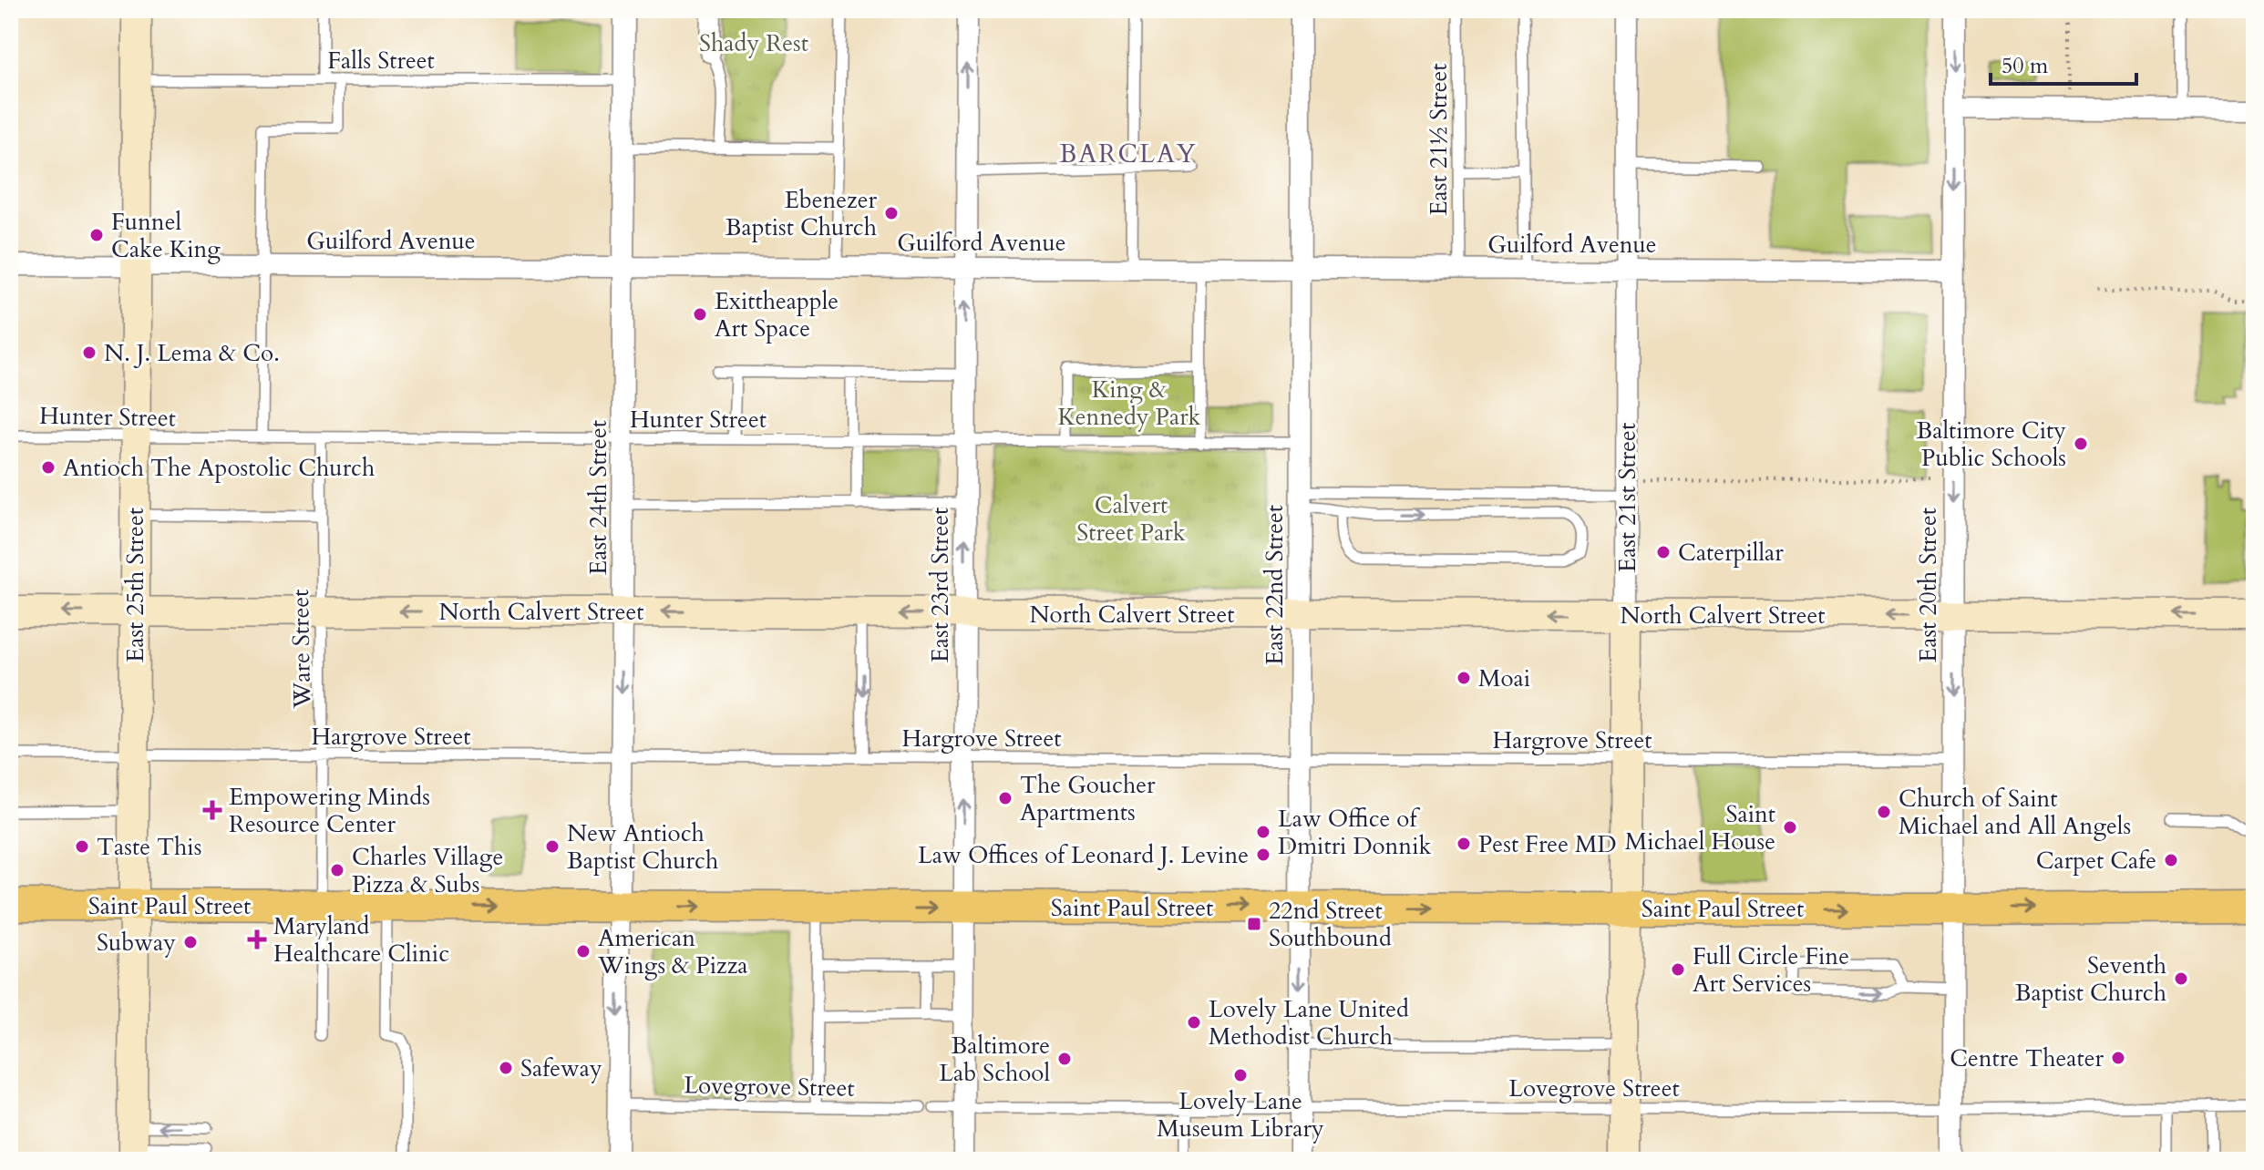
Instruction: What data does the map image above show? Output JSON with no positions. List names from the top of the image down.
{
  "streets": {
    "main road": [
      "East 21st Street",
      "East 25th Street",
      "North Calvert Street",
      "Saint Paul Street"
    ],
    "street": [
      "Guilford Avenue",
      "East 24th Street",
      "East 23rd Street",
      "East 22nd Street",
      "East 20th Street"
    ],
    "lane": [
      "Falls Street",
      "East 21½ Street",
      "Hunter Street",
      "Ware Street",
      "Hargrove Street",
      "Lovegrove Street"
    ]
  },
  "crossings": [
    ["Falls Street", "East 24th Street"],
    ["Falls Street", "East 25th Street"],
    ["East 21½ Street", "Guilford Avenue"],
    ["Guilford Avenue", "East 24th Street"],
    ["Guilford Avenue", "East 21st Street"],
    ["Guilford Avenue", "East 25th Street"],
    ["Guilford Avenue", "East 23rd Street"],
    ["Guilford Avenue", "East 22nd Street"],
    ["Guilford Avenue", "East 20th Street"],
    ["Hunter Street", "East 24th Street"],
    ["Hunter Street", "East 25th Street"],
    ["Hunter Street", "East 23rd Street"],
    ["Hunter Street", "East 22nd Street"],
    ["Hunter Street", "Ware Street"],
    ["East 24th Street", "North Calvert Street"],
    ["East 24th Street", "Hargrove Street"],
    ["East 24th Street", "Saint Paul Street"],
    ["East 24th Street", "Lovegrove Street"],
    ["East 21st Street", "North Calvert Street"],
    ["East 21st Street", "Hargrove Street"],
    ["East 21st Street", "Saint Paul Street"],
    ["East 21st Street", "Lovegrove Street"],
    ["East 25th Street", "North Calvert Street"],
    ["East 25th Street", "Hargrove Street"],
    ["East 25th Street", "Saint Paul Street"],
    ["East 23rd Street", "North Calvert Street"],
    ["East 23rd Street", "Hargrove Street"],
    ["East 23rd Street", "Saint Paul Street"],
    ["East 23rd Street", "Lovegrove Street"],
    ["East 22nd Street", "North Calvert Street"],
    ["East 22nd Street", "Hargrove Street"],
    ["East 22nd Street", "Saint Paul Street"],
    ["East 22nd Street", "Lovegrove Street"],
    ["East 20th Street", "North Calvert Street"],
    ["East 20th Street", "Hargrove Street"],
    ["East 20th Street", "Saint Paul Street"],
    ["East 20th Street", "Lovegrove Street"],
    ["North Calvert Street", "Ware Street"],
    ["Ware Street", "Hargrove Street"],
    ["Ware Street", "Saint Paul Street"]
  ],
  "one_way": [
    "East 23rd Street",
    "East 20th Street",
    "North Calvert Street",
    "Saint Paul Street"
  ],
  "districts": ["BARCLAY"],
  "parks": ["Shady Rest", "King & Kennedy Park", "Calvert Street Park"],
  "places": {
    "other": [
      "Ebenezer Baptist Church",
      "Funnel Cake King",
      "Exittheapple Art Space",
      "N. J. Lema & Co.",
      "Baltimore City Public Schools",
      "Antioch The Apostolic Church",
      "Caterpillar",
      "Moai",
      "The Goucher Apartments",
      "Church of Saint Michael and All Angels",
      "Saint Michael House",
      "Law Office of Dmitri Donnik",
      "Pest Free MD",
      "Taste This",
      "New Antioch Baptist Church",
      "Law Offices of Leonard J. Levine",
      "Carpet Cafe",
      "Charles Village Pizza & Subs",
      "Subway",
      "American Wings & Pizza",
      "Full Circle Fine Art Services",
      "Seventh Baptist Church",
      "Lovely Lane United Methodist Church",
      "Centre Theater",
      "Baltimore Lab School",
      "Safeway",
      "Lovely Lane Museum Library"
    ],
    "health": ["Empowering Minds Resource Center", "Maryland Healthcare Clinic"],
    "transit": ["22nd Street Southbound"]
  },
  "scale_bar": "50 m"
}
